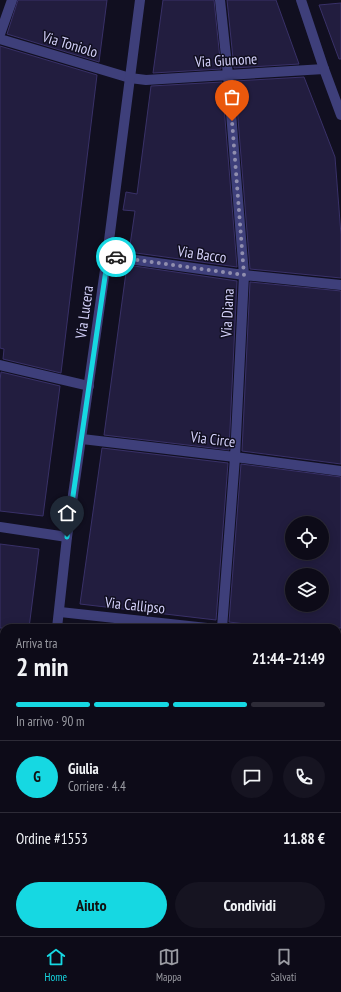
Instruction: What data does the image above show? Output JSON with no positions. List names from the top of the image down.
{
  "streets": {
    "street": [
      "Via Toniolo",
      "Via Giunone",
      "Via Bacco",
      "Via Lucera",
      "Via Diana",
      "Via Circe",
      "Via Callipso"
    ]
  },
  "crossings": [
    ["Via Toniolo", "Via Giunone"],
    ["Via Toniolo", "Via Lucera"],
    ["Via Giunone", "Via Lucera"],
    ["Via Giunone", "Via Diana"],
    ["Via Bacco", "Via Lucera"],
    ["Via Bacco", "Via Diana"],
    ["Via Lucera", "Via Circe"],
    ["Via Lucera", "Via Callipso"],
    ["Via Diana", "Via Circe"]
  ],
  "page": {
    "heading": ["2 min", "Arriva tra", "21:44–21:49"],
    "panel": [
      "Giulia",
      "Corriere · 4.4",
      "Ordine #1553",
      "11.88 €"
    ],
    "bar": "In arrivo · 90 m",
    "round": "G",
    "buttons": ["Aiuto", "Condividi"],
    "tabs": ["Home", "Mappa", "Salvati"]
  }
}
